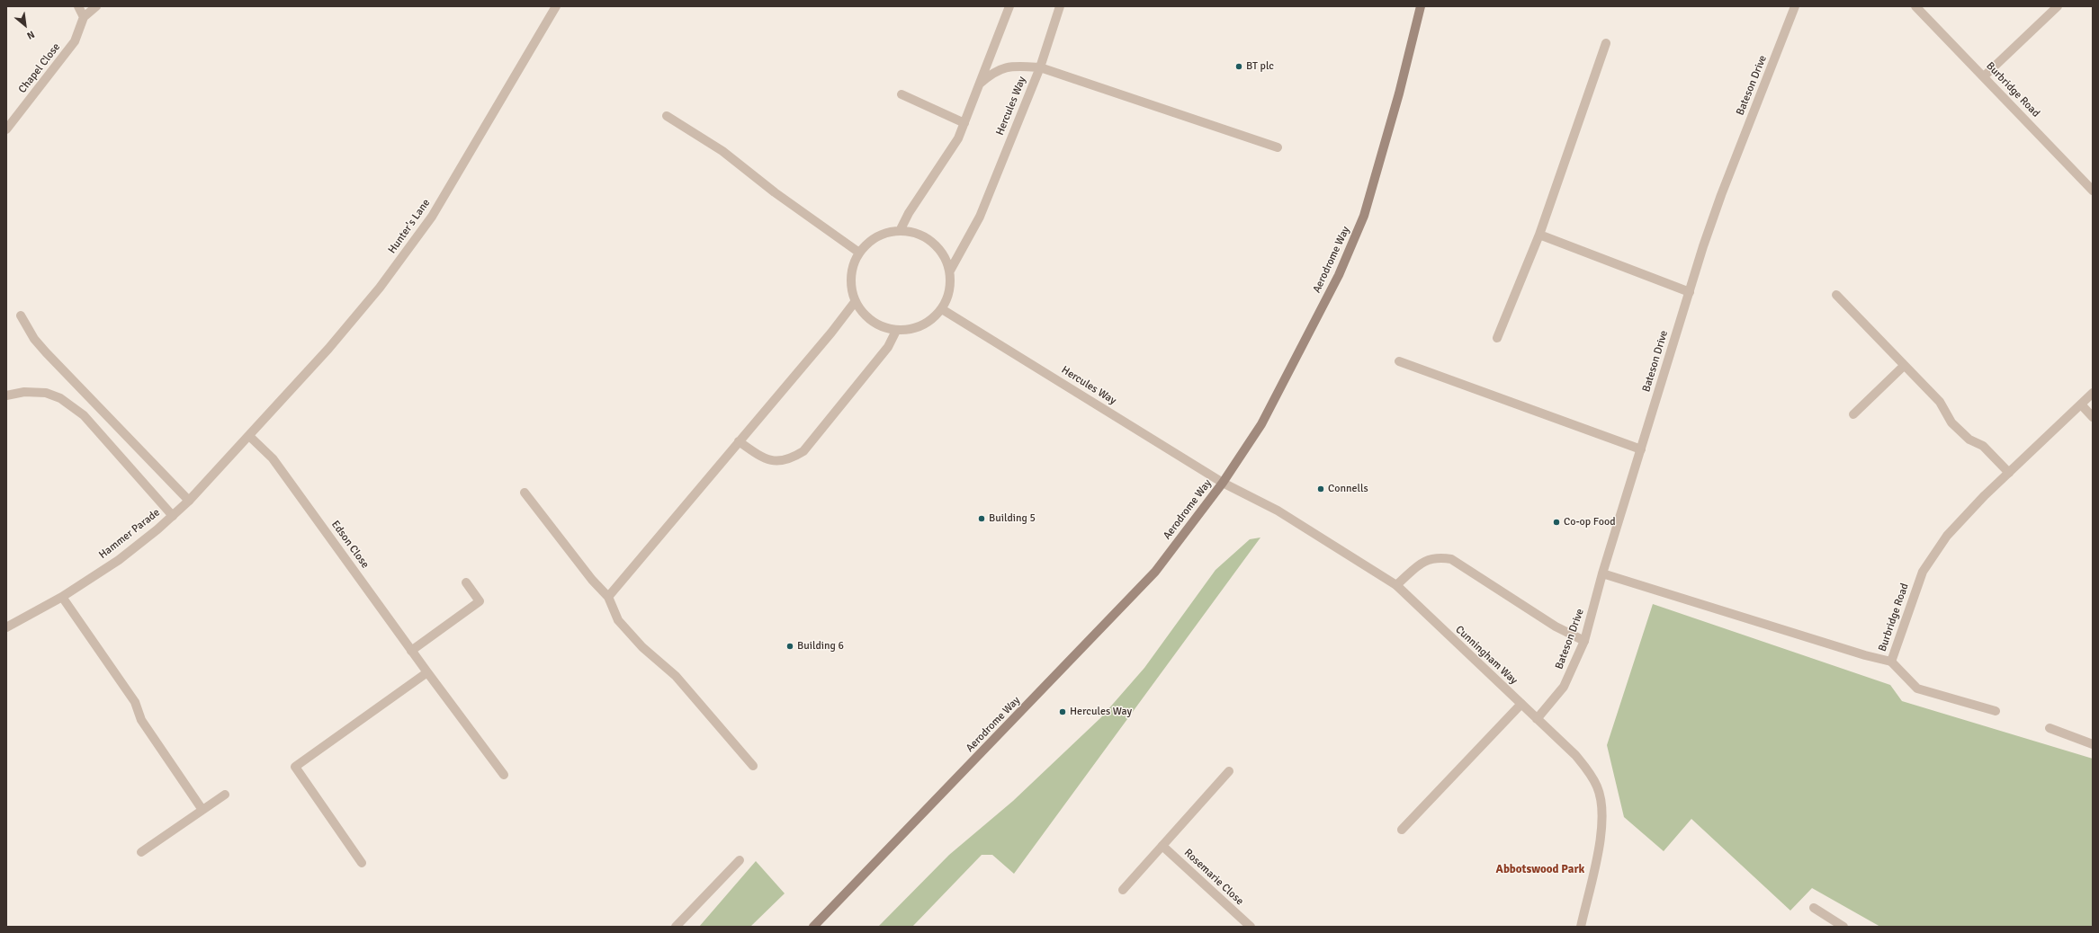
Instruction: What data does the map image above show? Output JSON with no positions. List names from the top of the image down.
{
  "streets": {
    "street": [
      "Chapel Close",
      "Bateson Drive",
      "Burbridge Road",
      "Hercules Way",
      "Hunter's Lane",
      "Aerodrome Way",
      "Hammer Parade",
      "Edson Close",
      "Cunningham Way",
      "Rosemarie Close"
    ]
  },
  "crossings": [
    ["Bateson Drive", "Burbridge Road"],
    ["Bateson Drive", "Cunningham Way"],
    ["Hercules Way", "Aerodrome Way"],
    ["Hercules Way", "Cunningham Way"],
    ["Hunter's Lane", "Hammer Parade"],
    ["Hunter's Lane", "Edson Close"],
    ["Aerodrome Way", "Cunningham Way"],
    ["Hammer Parade", "Edson Close"]
  ],
  "districts": ["Abbotswood Park"],
  "places": [
    "BT plc",
    "Connells",
    "Building 5",
    "Co-op Food",
    "Building 6",
    "Hercules Way"
  ],
  "north": "bottom right"
}
